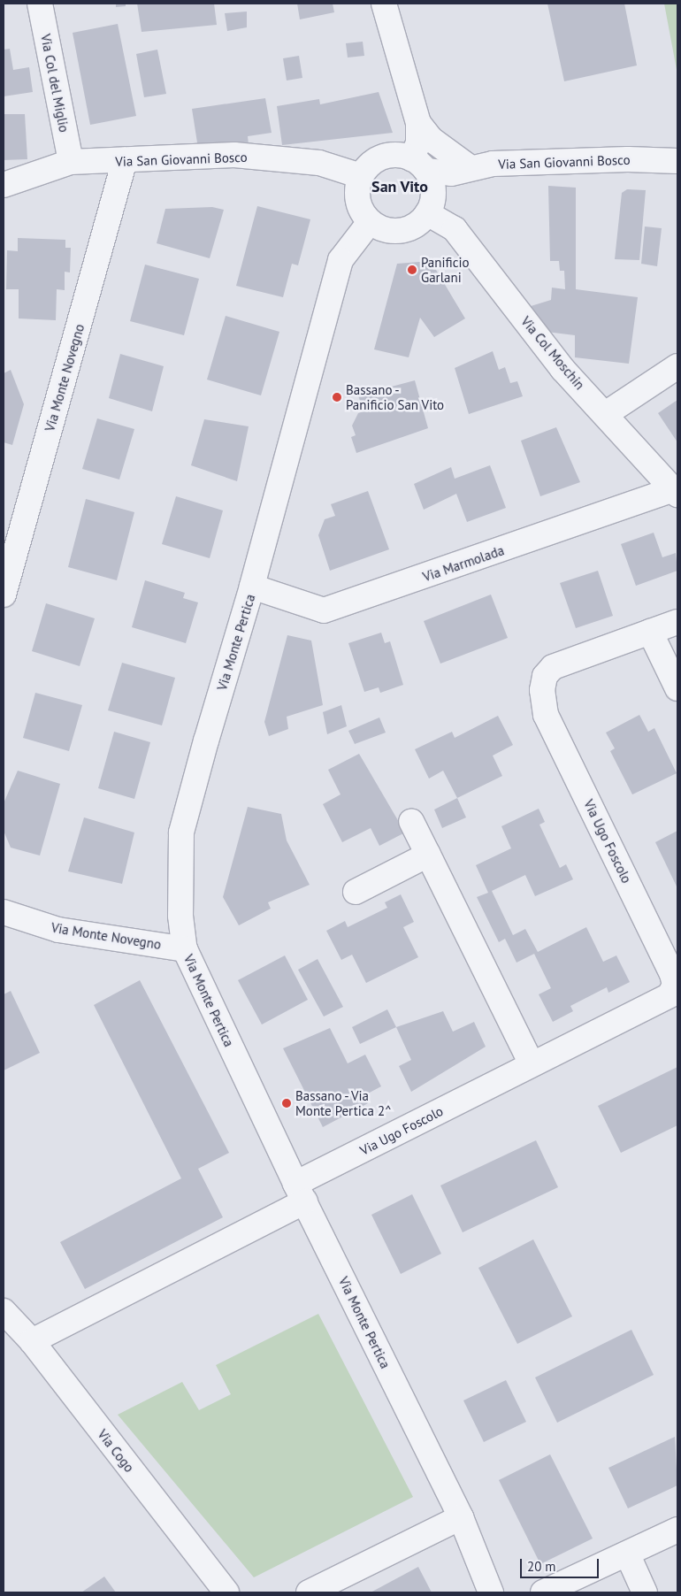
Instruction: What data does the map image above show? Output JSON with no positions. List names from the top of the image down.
{
  "streets": {
    "street": [
      "Via Col del Miglio",
      "Via San Giovanni Bosco",
      "Via Col Moschin",
      "Via Monte Novegno",
      "Via Marmolada",
      "Via Monte Pertica",
      "Via Ugo Foscolo",
      "Via Cogo"
    ]
  },
  "crossings": [
    ["Via Col del Miglio", "Via San Giovanni Bosco"],
    ["Via San Giovanni Bosco", "Via Col Moschin"],
    ["Via San Giovanni Bosco", "Via Monte Novegno"],
    ["Via San Giovanni Bosco", "Via Monte Pertica"],
    ["Via Col Moschin", "Via Marmolada"],
    ["Via Col Moschin", "Via Monte Pertica"],
    ["Via Monte Novegno", "Via Monte Pertica"],
    ["Via Marmolada", "Via Monte Pertica"],
    ["Via Monte Pertica", "Via Ugo Foscolo"],
    ["Via Ugo Foscolo", "Via Cogo"]
  ],
  "districts": ["San Vito"],
  "places": ["Panificio Garlani", "Bassano - Panificio San Vito", "Bassano - Via Monte Pertica 2^"],
  "scale_bar": "20 m"
}
